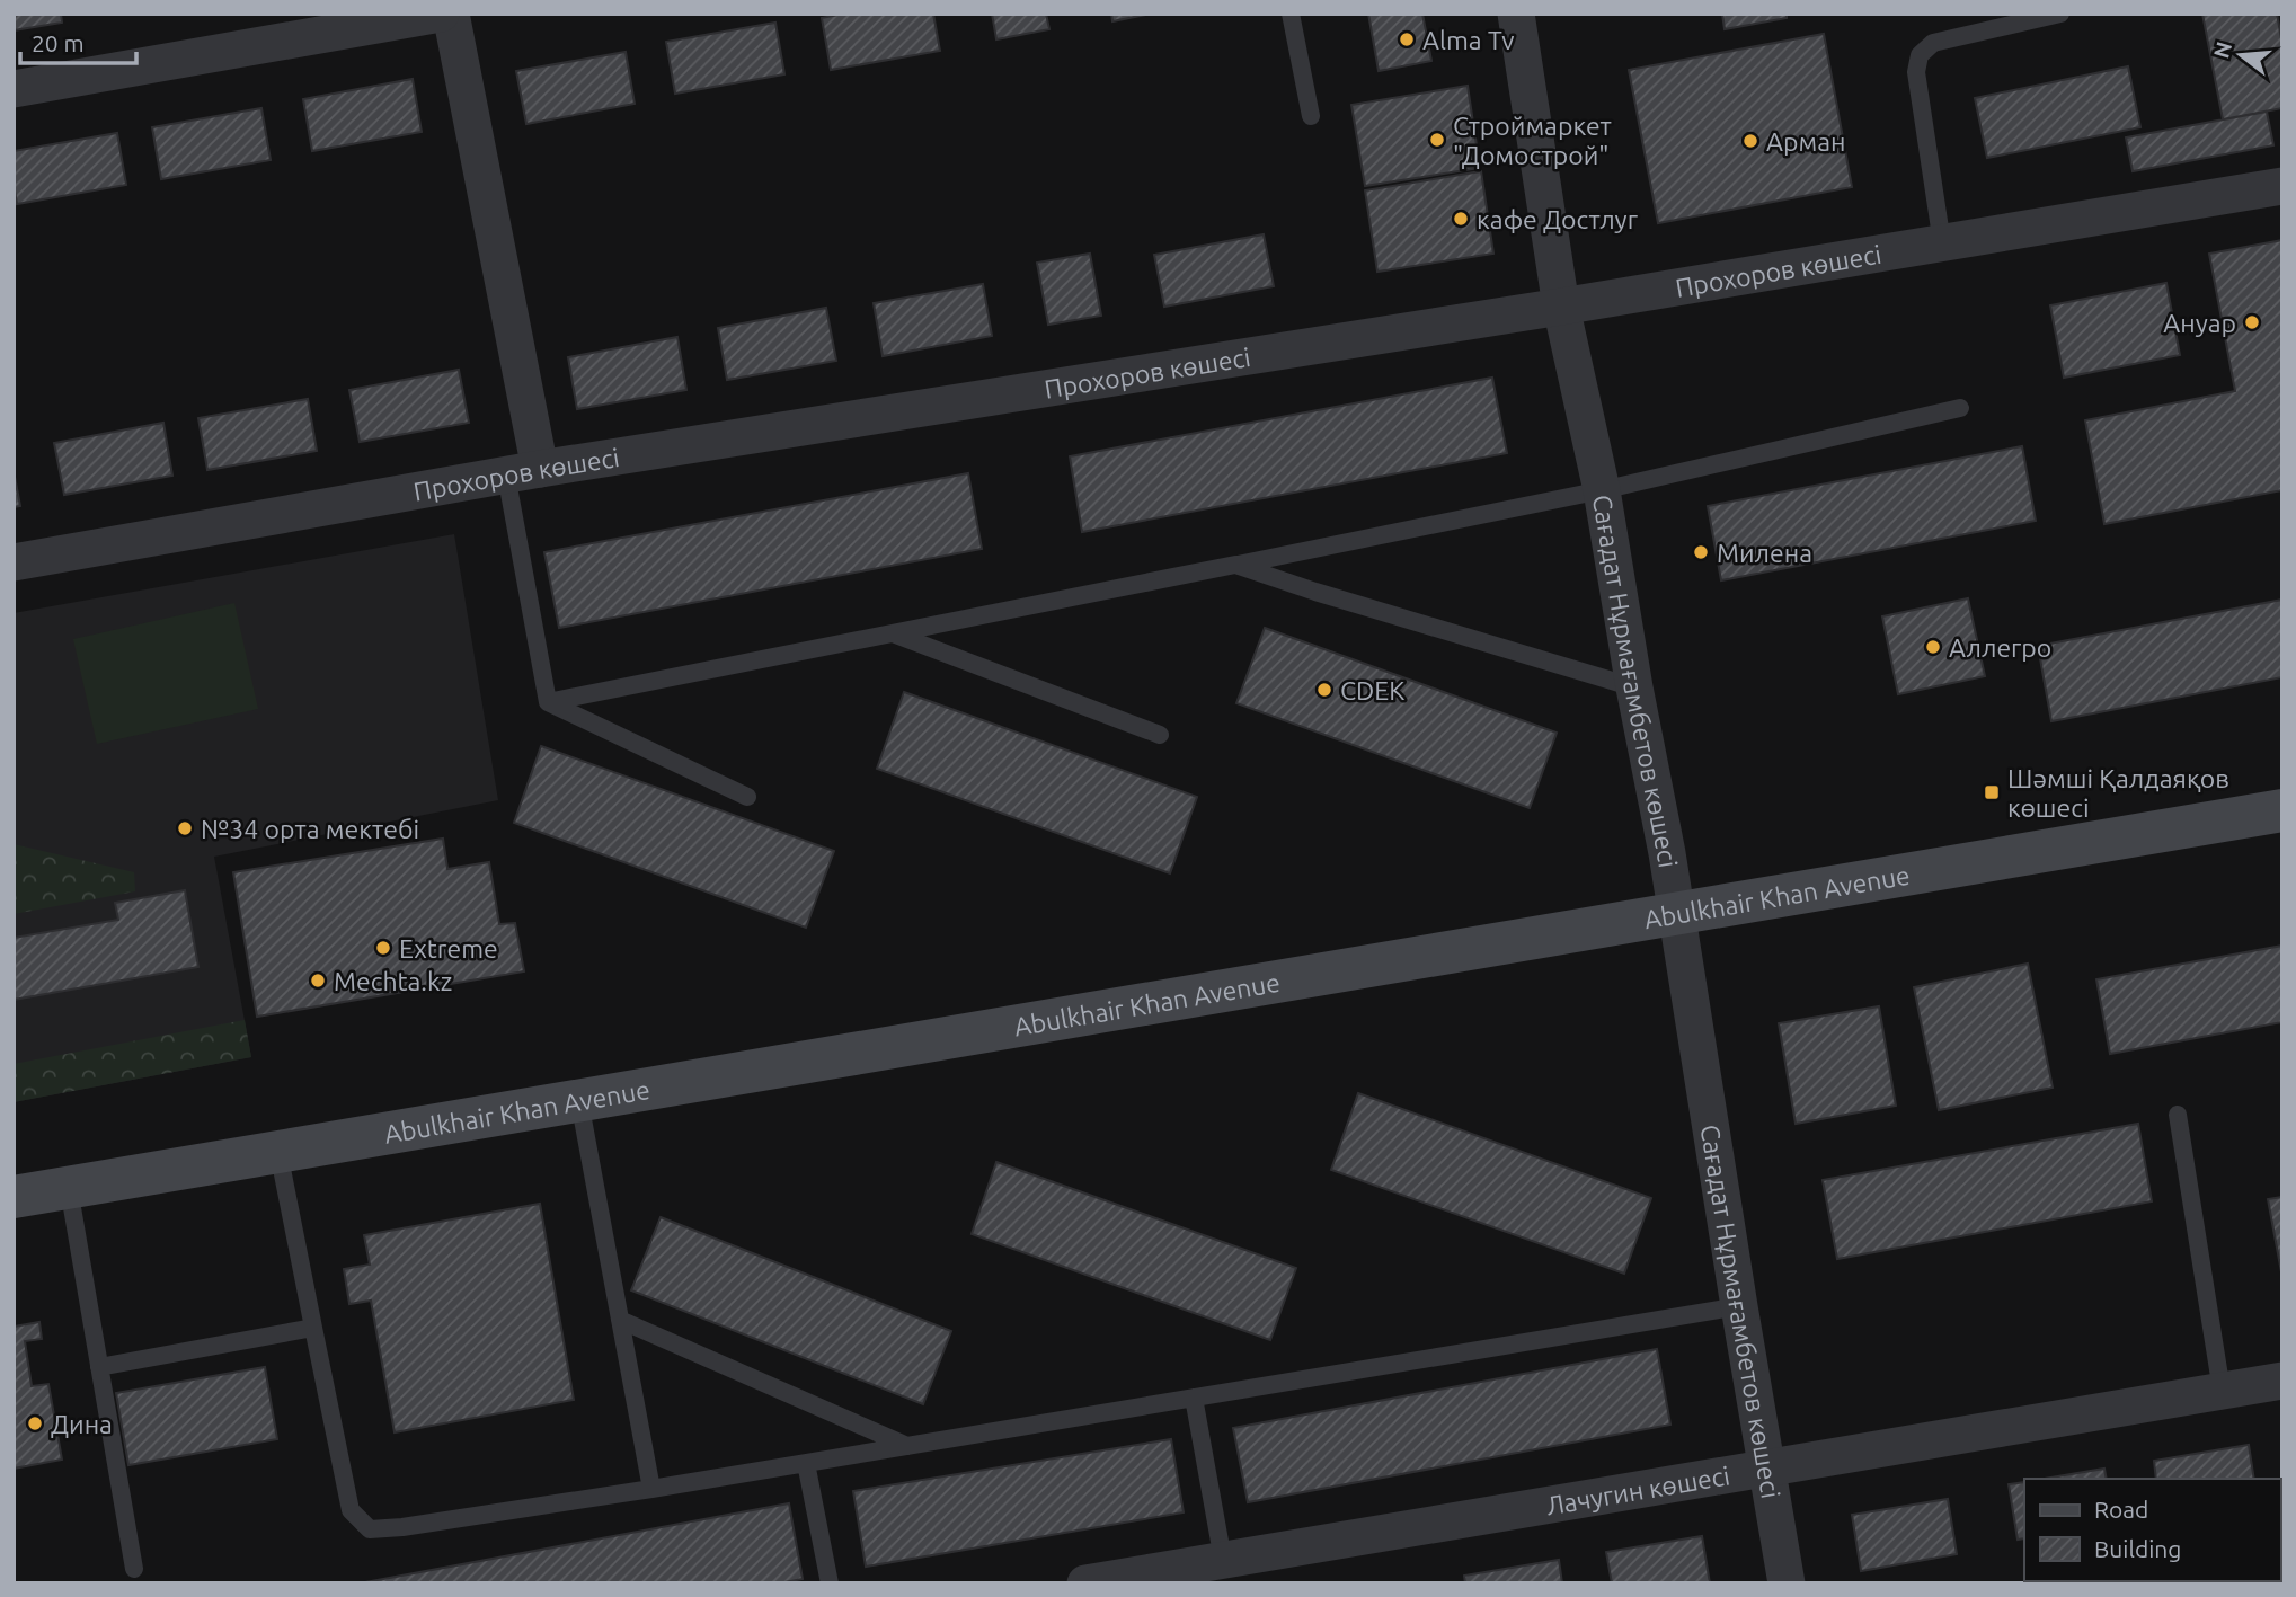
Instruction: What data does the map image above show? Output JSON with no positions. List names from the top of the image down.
{
  "streets": {
    "street": [
      "Прохоров көшесі",
      "Сағадат Нұрмағамбетов көшесі",
      "Abulkhair Khan Avenue",
      "Лачугин көшесі"
    ]
  },
  "crossings": [
    ["Прохоров көшесі", "Сағадат Нұрмағамбетов көшесі"],
    ["Сағадат Нұрмағамбетов көшесі", "Abulkhair Khan Avenue"],
    ["Сағадат Нұрмағамбетов көшесі", "Лачугин көшесі"]
  ],
  "places": {
    "other": [
      "Alma Tv",
      "Строймаркет \"Домострой\"",
      "Арман",
      "кафе Достлуг",
      "Ануар",
      "Милена",
      "Аллегро",
      "CDEK",
      "№34 орта мектебі",
      "Extreme",
      "Mechta.kz",
      "Дина"
    ],
    "transit": ["Шәмші Қалдаяқов көшесі"]
  },
  "legend": ["Road", "Building"],
  "scale_bar": "20 m",
  "north": "left"
}
